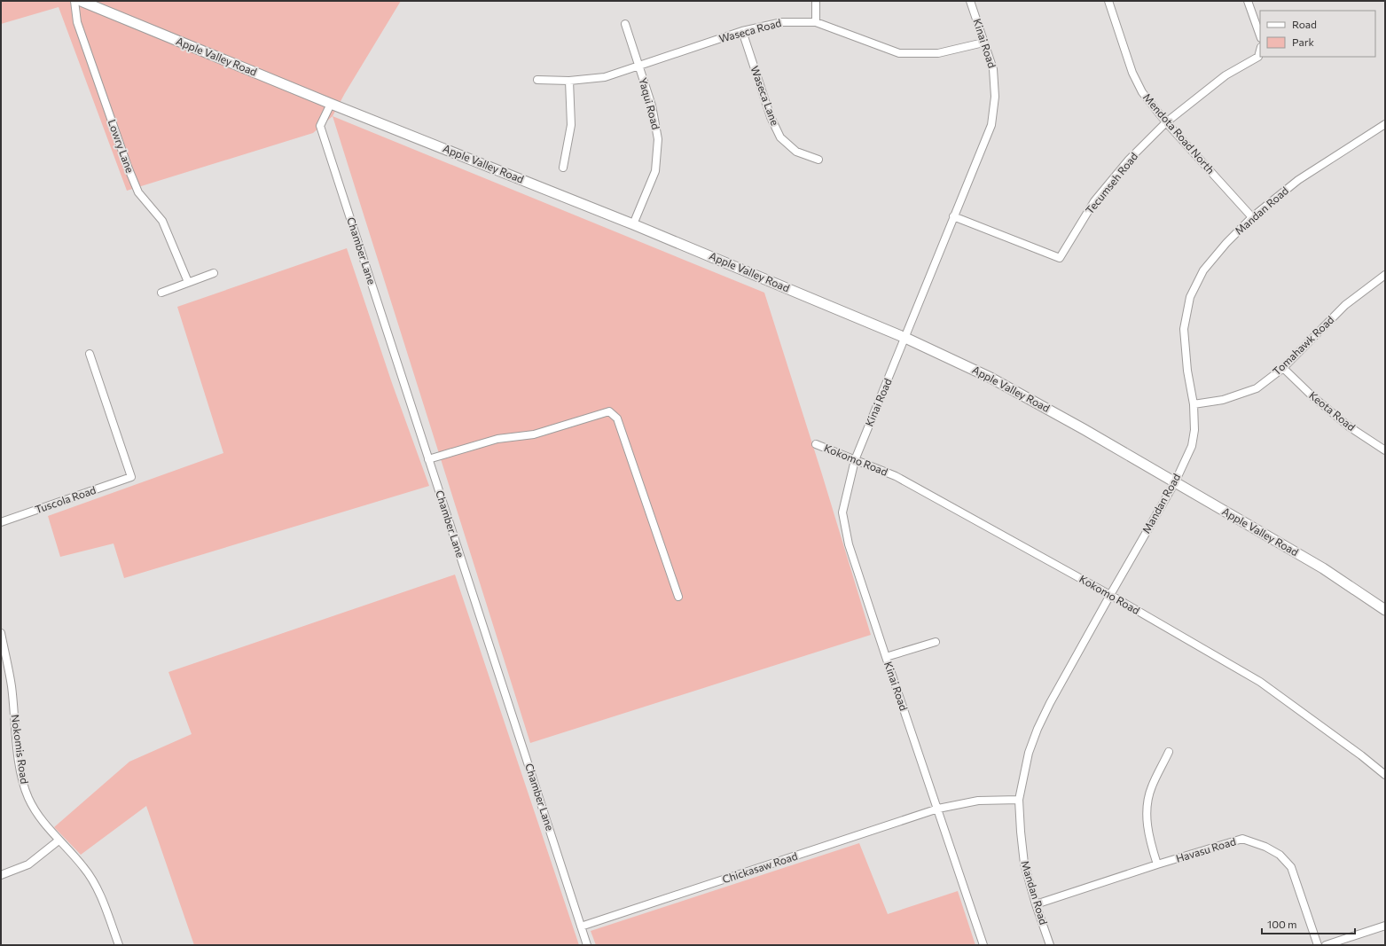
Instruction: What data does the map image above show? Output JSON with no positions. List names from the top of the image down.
{
  "streets": {
    "main road": ["Apple Valley Road"],
    "street": [
      "Waseca Road",
      "Kinai Road",
      "Waseca Lane",
      "Yaqui Road",
      "Mendota Road North",
      "Lowry Lane",
      "Tecumseh Road",
      "Mandan Road",
      "Chamber Lane",
      "Tomahawk Road",
      "Keota Road",
      "Kokomo Road",
      "Tuscola Road",
      "Nokomis Road",
      "Havasu Road",
      "Chickasaw Road"
    ]
  },
  "crossings": [
    ["Waseca Road", "Kinai Road"],
    ["Waseca Road", "Waseca Lane"],
    ["Waseca Road", "Yaqui Road"],
    ["Kinai Road", "Apple Valley Road"],
    ["Kinai Road", "Tecumseh Road"],
    ["Kinai Road", "Kokomo Road"],
    ["Kinai Road", "Chickasaw Road"],
    ["Apple Valley Road", "Yaqui Road"],
    ["Apple Valley Road", "Mandan Road"],
    ["Apple Valley Road", "Chamber Lane"],
    ["Mendota Road North", "Tecumseh Road"],
    ["Mendota Road North", "Mandan Road"],
    ["Mandan Road", "Tomahawk Road"],
    ["Mandan Road", "Kokomo Road"],
    ["Mandan Road", "Havasu Road"],
    ["Chamber Lane", "Chickasaw Road"],
    ["Tomahawk Road", "Keota Road"]
  ],
  "legend": ["Road", "Park"],
  "scale_bar": "100 m"
}
